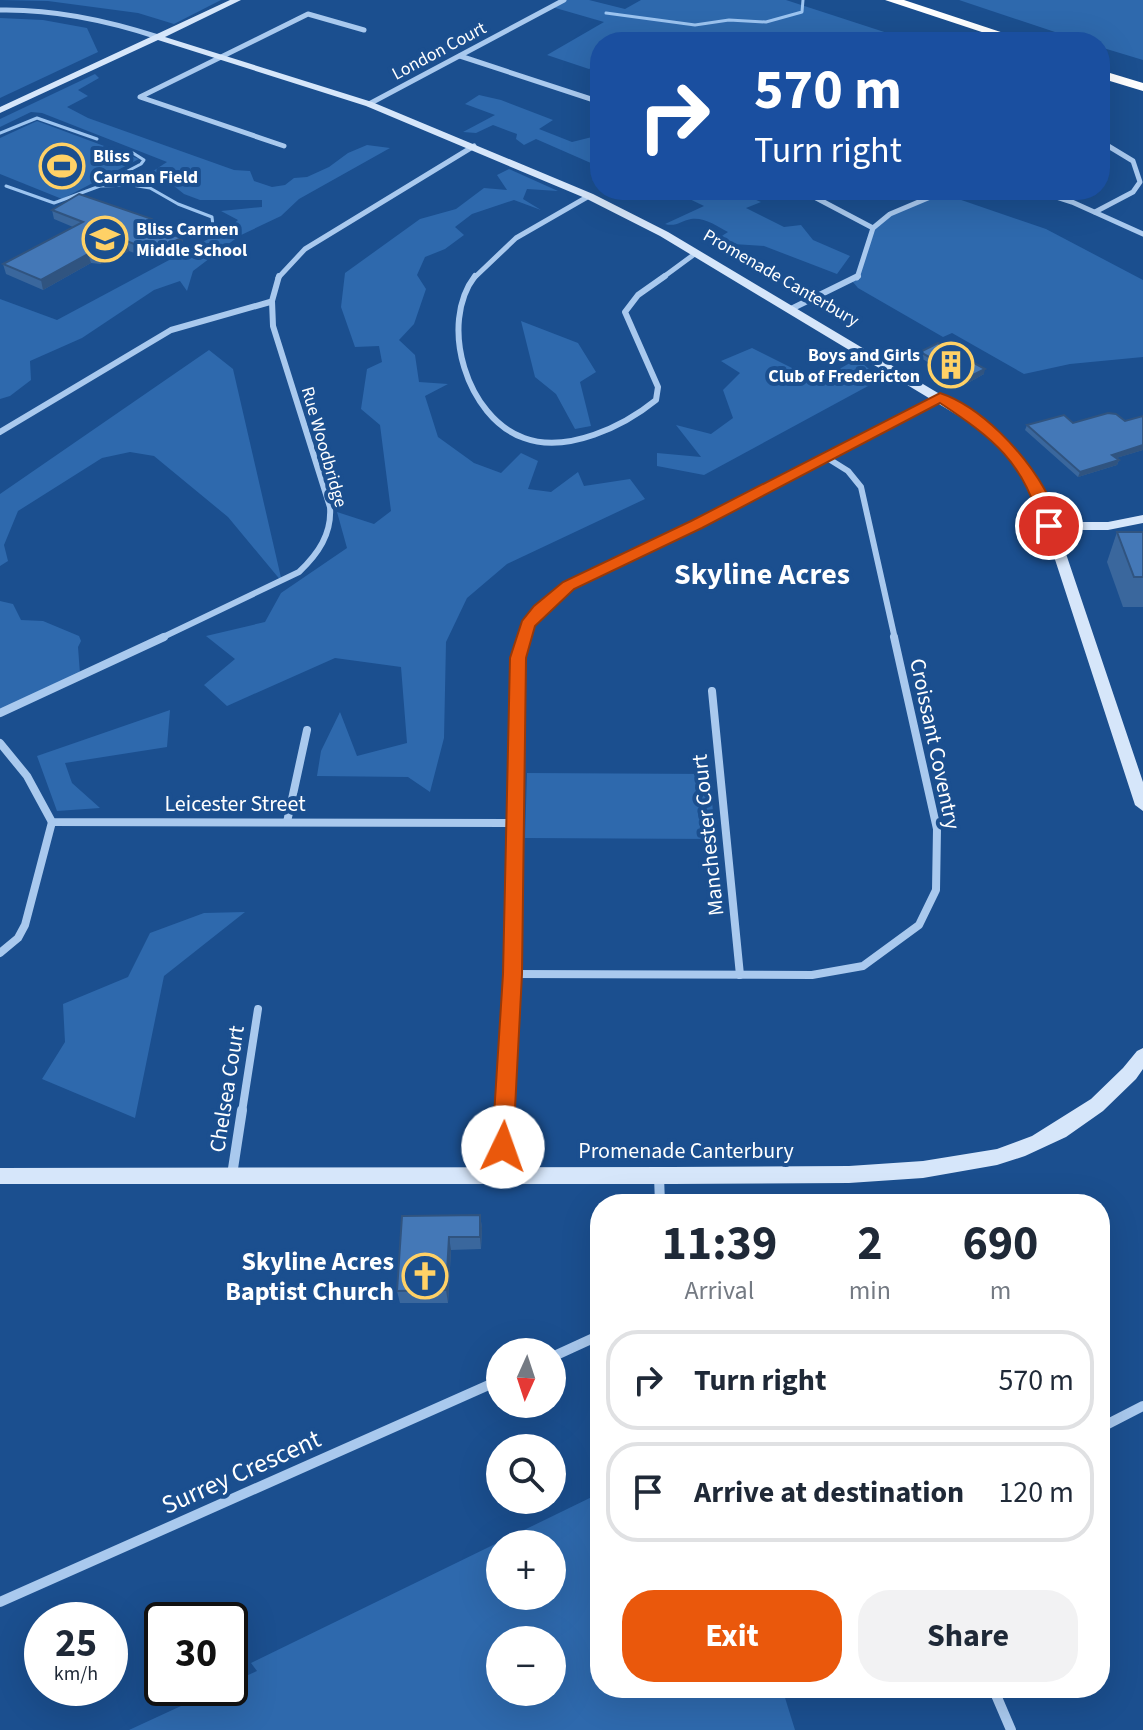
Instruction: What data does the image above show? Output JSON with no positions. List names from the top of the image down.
{
  "streets": {
    "street": [
      "London Court",
      "Promenade Canterbury",
      "Rue Woodbridge",
      "Croissant Coventry",
      "Leicester Street",
      "Manchester Court",
      "Chelsea Court",
      "Surrey Crescent"
    ]
  },
  "crossings": [
    ["London Court", "Promenade Canterbury"],
    ["Promenade Canterbury", "Chelsea Court"],
    ["Croissant Coventry", "Manchester Court"]
  ],
  "districts": ["Skyline Acres"],
  "places": {
    "sports": ["Bliss Carman Field"],
    "school or university": ["Bliss Carmen Middle School"],
    "building": ["Boys and Girls Club of Fredericton"],
    "church": ["Skyline Acres Baptist Church"]
  },
  "north": "bottom",
  "page": {
    "turn": ["570 m", "Turn right"],
    "eta": [
      "11:39",
      "Arrival",
      "2",
      "min",
      "690",
      "m"
    ],
    "list": [
      {
        "name": "Turn right",
        "value": "570 m"
      },
      {
        "name": "Arrive at destination",
        "value": "120 m"
      }
    ],
    "map_buttons": ["+", "−"],
    "buttons": ["Exit", "Share"],
    "speed": "25 km/h",
    "limit": "30"
  }
}
